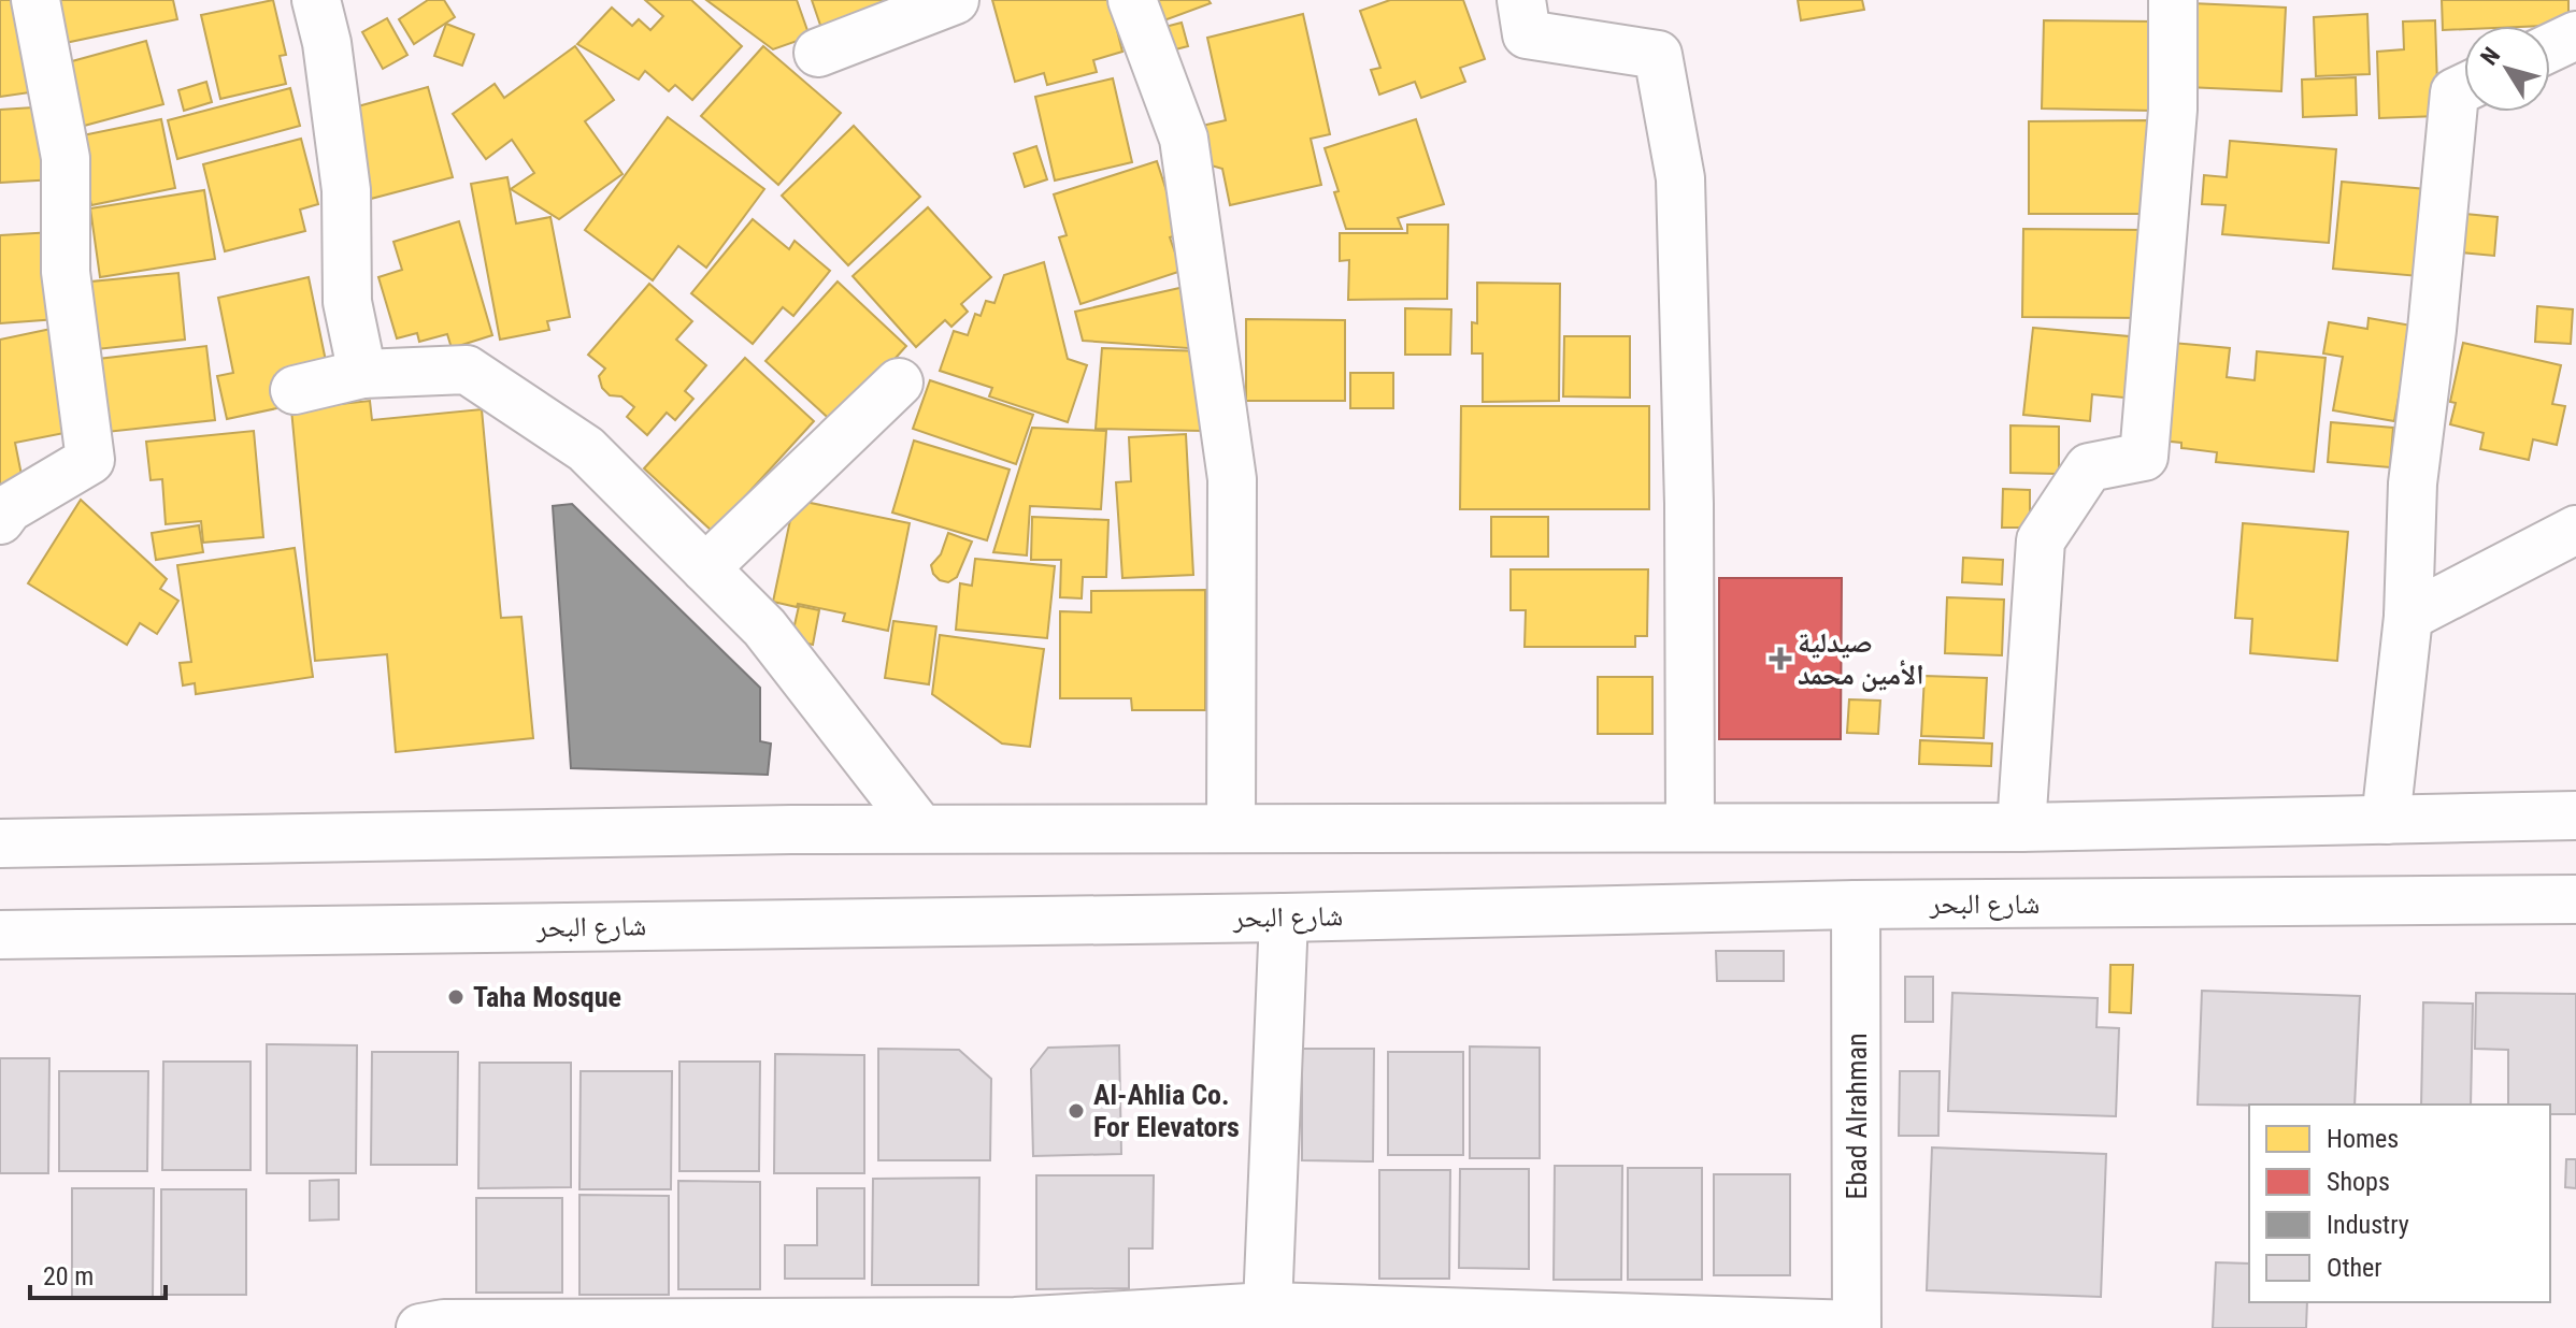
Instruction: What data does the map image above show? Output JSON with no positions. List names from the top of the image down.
{
  "streets": {
    "street": ["شارع البحر", "Ebad Alrahman"]
  },
  "crossings": [
    ["شارع البحر", "Ebad Alrahman"]
  ],
  "places": {
    "health": ["صيدلية الأمين محمد"],
    "other": ["Taha Mosque", "Al-Ahlia Co. For Elevators"]
  },
  "legend": [
    "Homes",
    "Shops",
    "Industry",
    "Other"
  ],
  "scale_bar": "20 m",
  "north": "top left"
}
